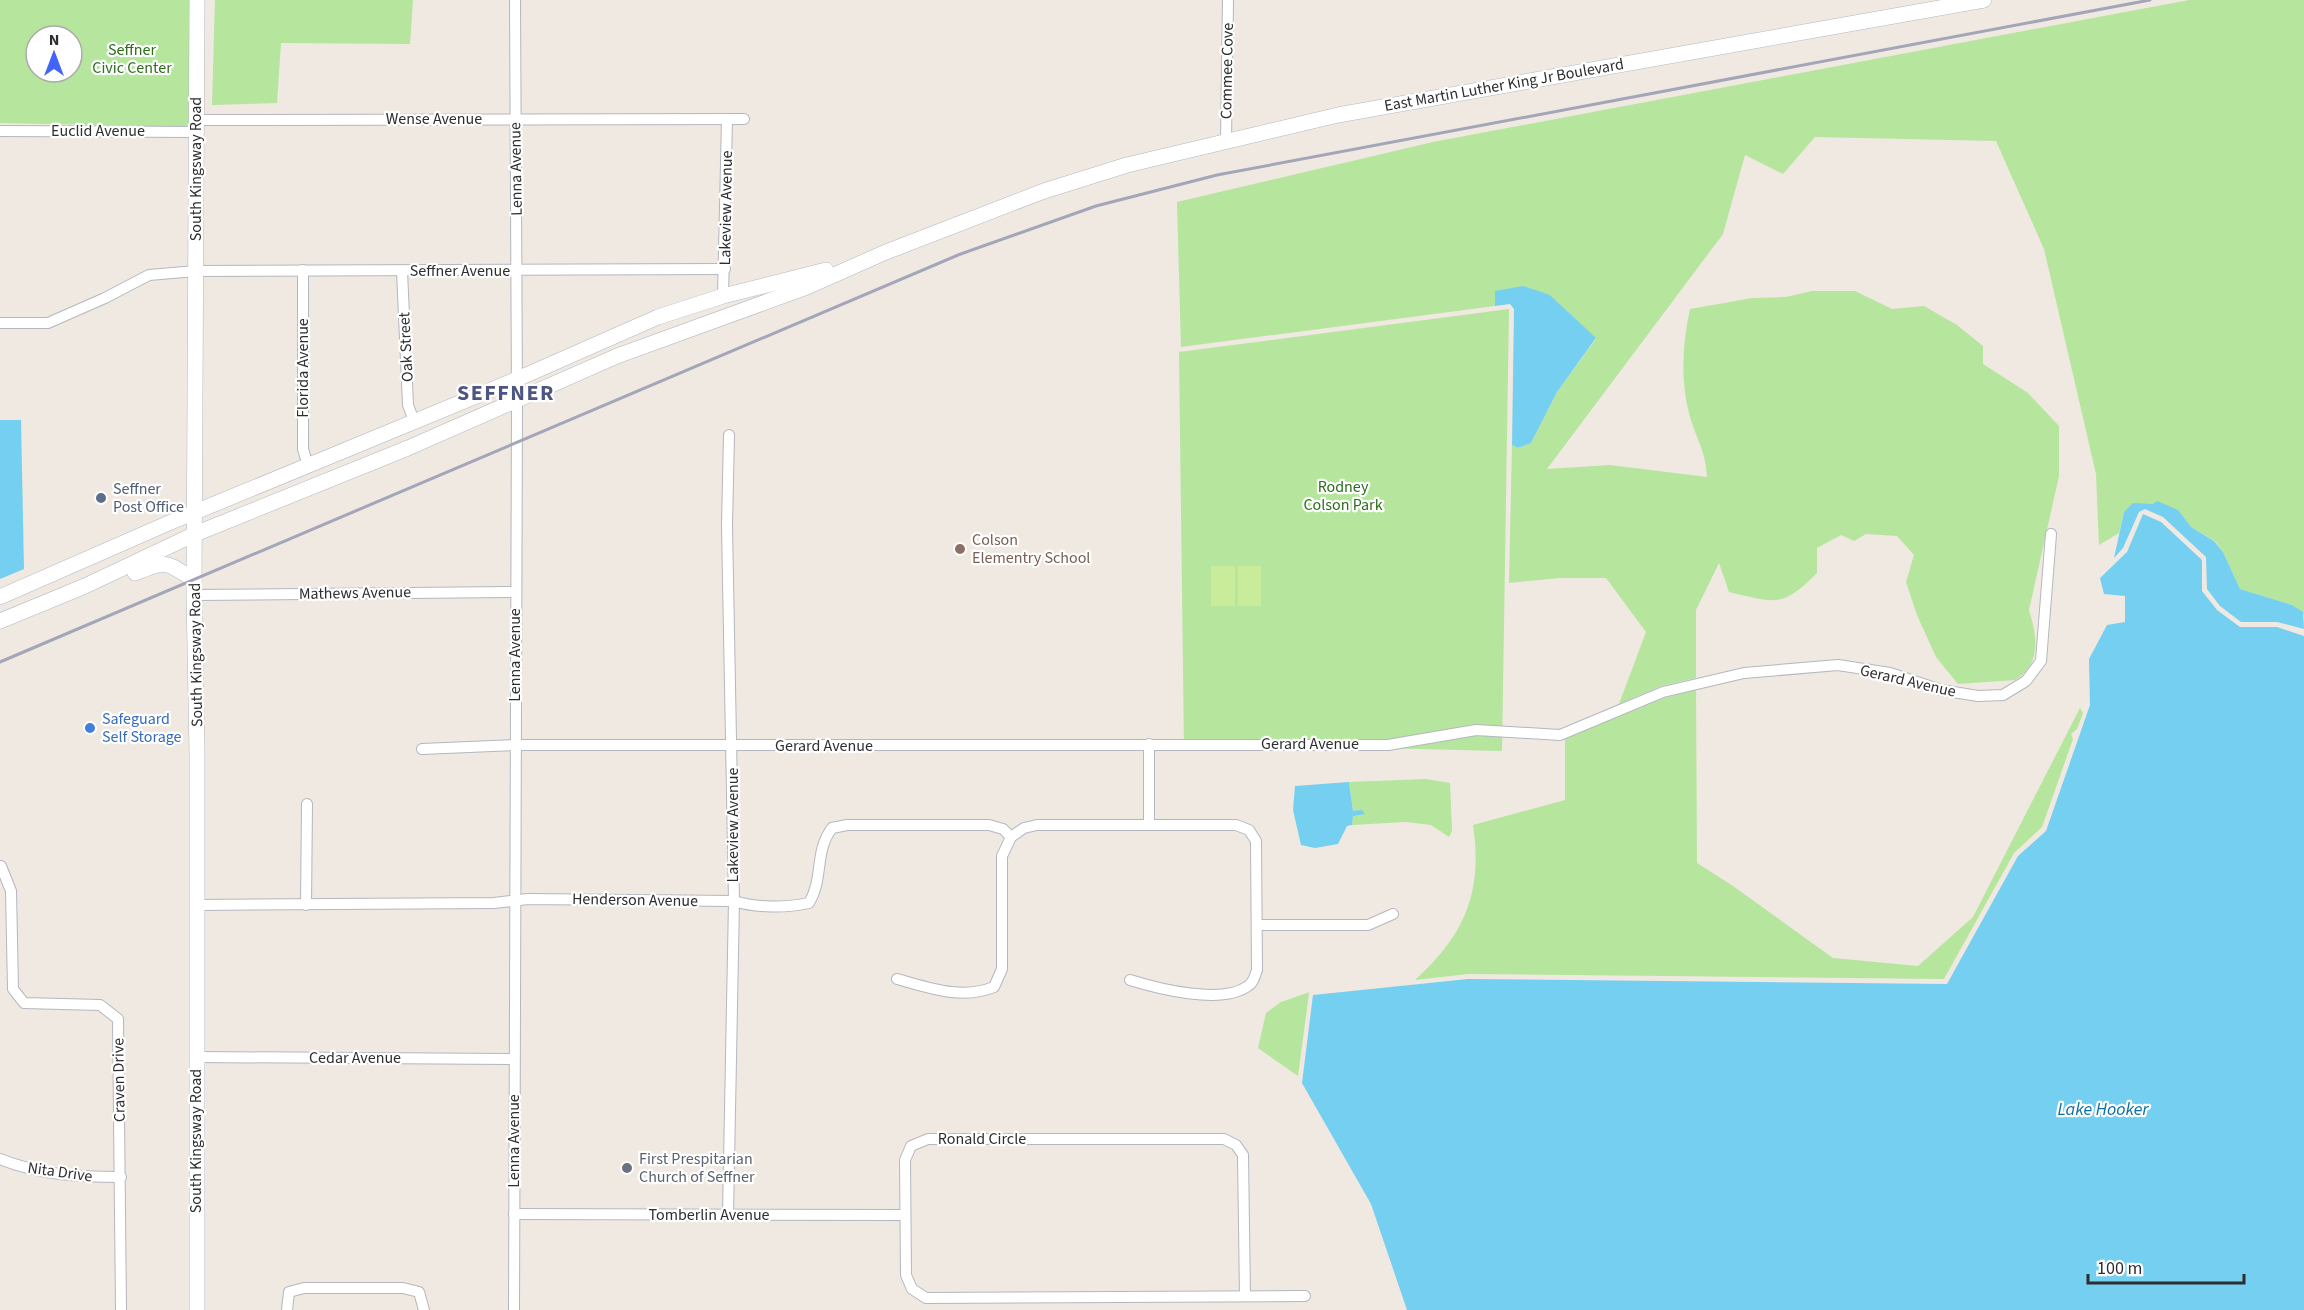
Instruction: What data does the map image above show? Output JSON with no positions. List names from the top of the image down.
{
  "streets": {
    "main road": ["East Martin Luther King Jr Boulevard", "South Kingsway Road"],
    "street": [
      "Commee Cove",
      "Wense Avenue",
      "Euclid Avenue",
      "Lenna Avenue",
      "Lakeview Avenue",
      "Seffner Avenue",
      "Oak Street",
      "Florida Avenue",
      "Mathews Avenue",
      "Gerard Avenue",
      "Henderson Avenue",
      "Cedar Avenue",
      "Craven Drive",
      "Ronald Circle",
      "Nita Drive",
      "Tomberlin Avenue"
    ]
  },
  "crossings": [
    ["Commee Cove", "East Martin Luther King Jr Boulevard"],
    ["Wense Avenue", "Euclid Avenue"],
    ["Wense Avenue", "South Kingsway Road"],
    ["Wense Avenue", "Lenna Avenue"],
    ["Wense Avenue", "Lakeview Avenue"],
    ["Euclid Avenue", "South Kingsway Road"],
    ["South Kingsway Road", "Seffner Avenue"],
    ["South Kingsway Road", "Mathews Avenue"],
    ["South Kingsway Road", "Henderson Avenue"],
    ["South Kingsway Road", "Cedar Avenue"],
    ["Lenna Avenue", "Seffner Avenue"],
    ["Lenna Avenue", "Mathews Avenue"],
    ["Lenna Avenue", "Gerard Avenue"],
    ["Lenna Avenue", "Henderson Avenue"],
    ["Lenna Avenue", "Cedar Avenue"],
    ["Lenna Avenue", "Tomberlin Avenue"],
    ["Lakeview Avenue", "Seffner Avenue"],
    ["Lakeview Avenue", "Gerard Avenue"],
    ["Lakeview Avenue", "Henderson Avenue"],
    ["Lakeview Avenue", "Tomberlin Avenue"],
    ["Seffner Avenue", "Oak Street"],
    ["Seffner Avenue", "Florida Avenue"],
    ["Craven Drive", "Nita Drive"],
    ["Ronald Circle", "Tomberlin Avenue"]
  ],
  "districts": ["SEFFNER"],
  "water": ["Lake Hooker"],
  "parks": ["Seffner Civic Center", "Rodney Colson Park"],
  "places": [
    "Seffner Post Office",
    "Colson Elementry School",
    "Safeguard Self Storage",
    "First Prespitarian Church of Seffner"
  ],
  "scale_bar": "100 m",
  "north": "top"
}
